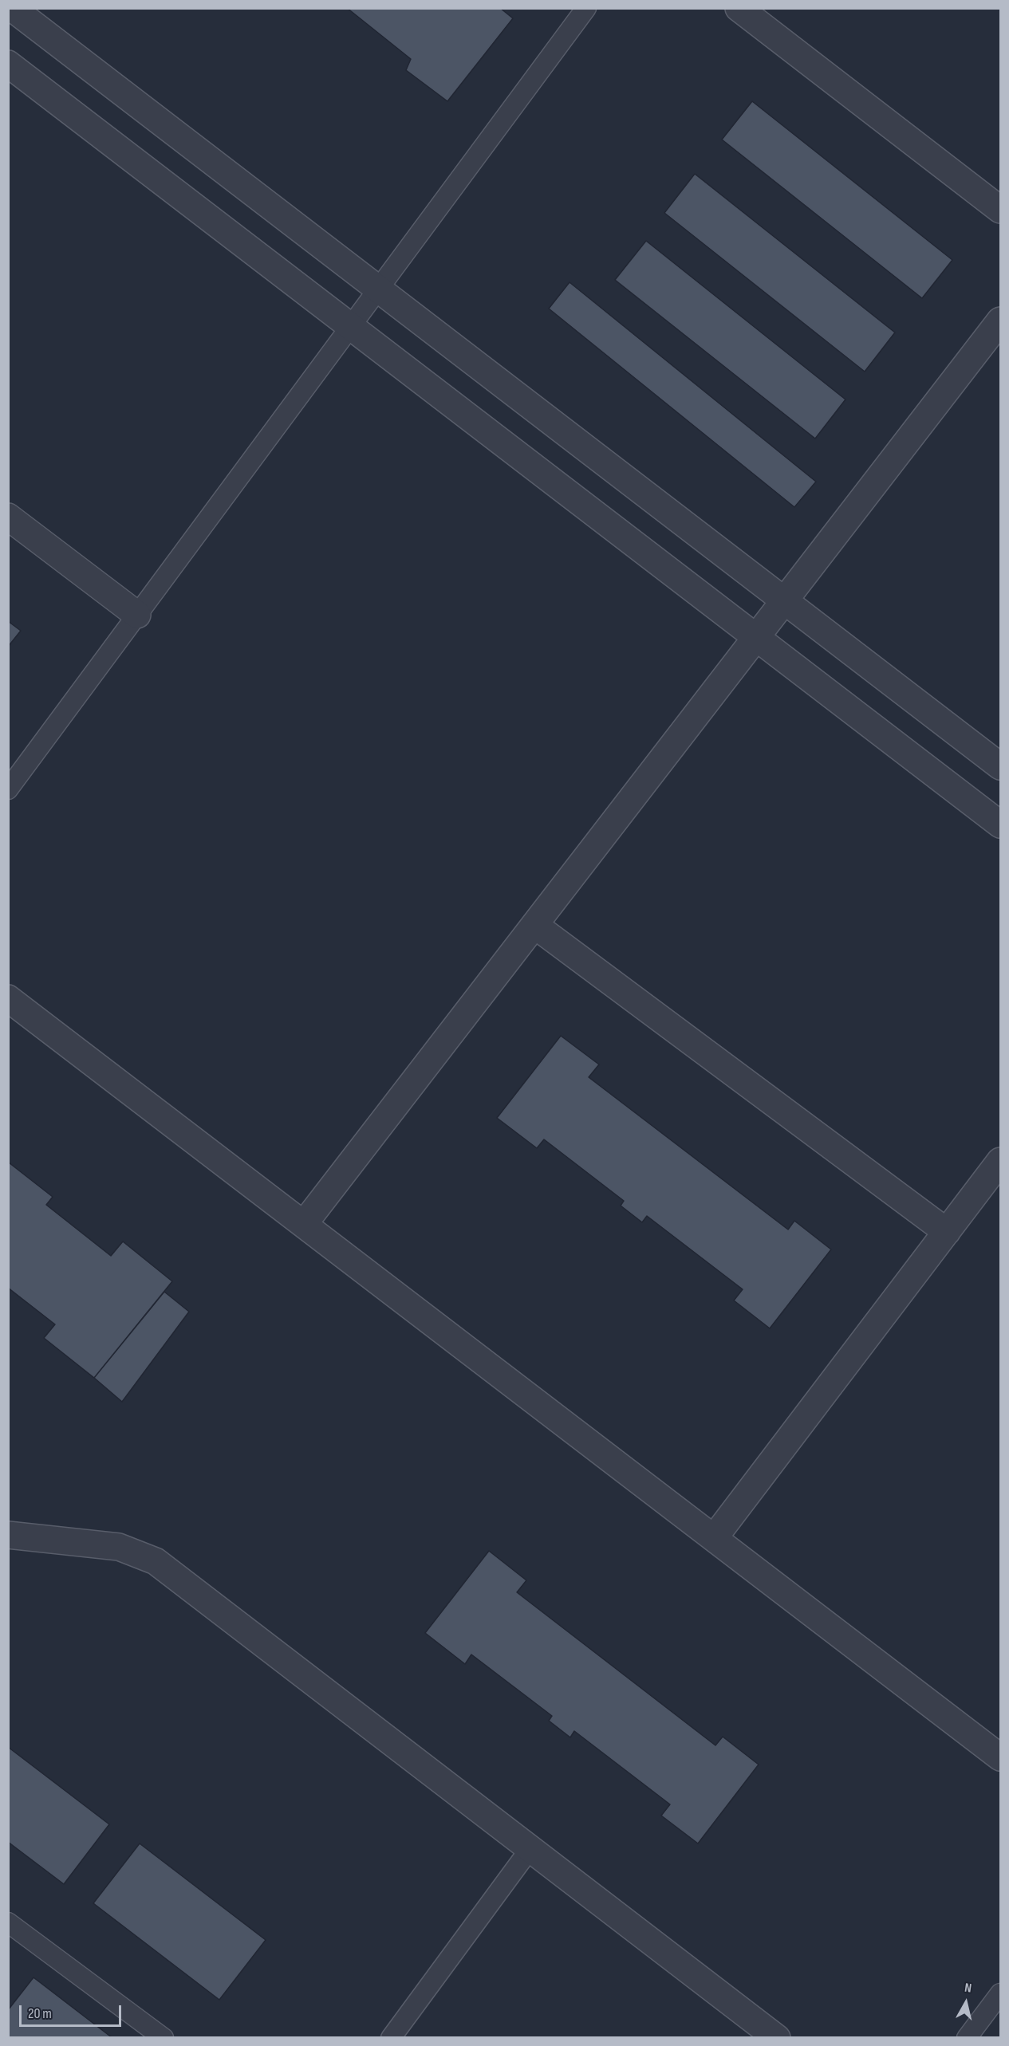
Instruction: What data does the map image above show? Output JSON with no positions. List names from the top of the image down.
{
  "scale_bar": "20 m",
  "north": "top"
}
